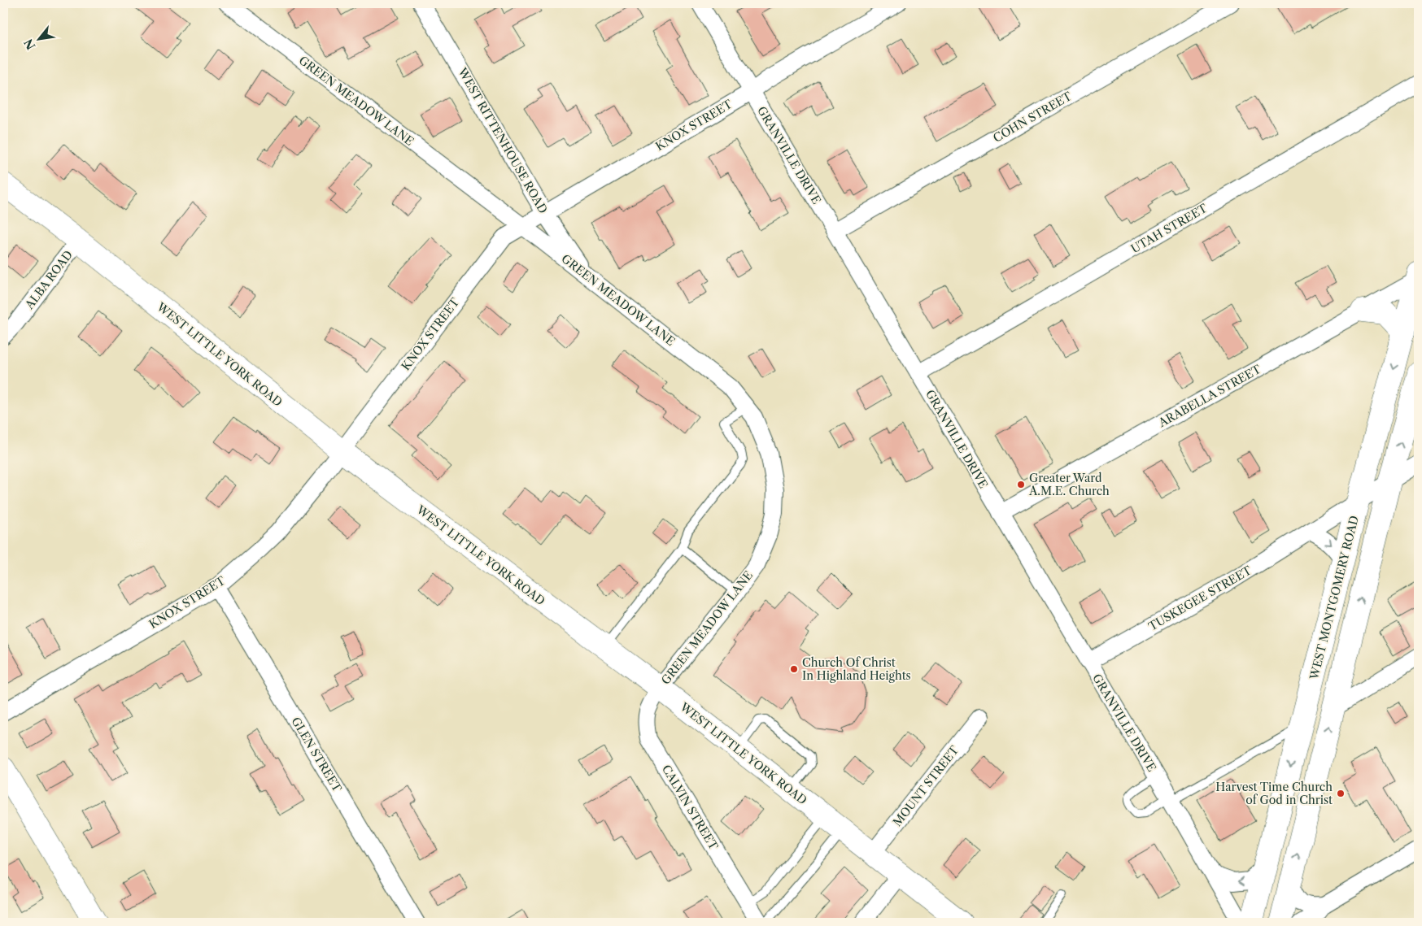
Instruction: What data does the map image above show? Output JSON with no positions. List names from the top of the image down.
{
  "streets": {
    "street": [
      "GREEN MEADOW LANE",
      "COHN STREET",
      "KNOX STREET",
      "WEST RITTENHOUSE ROAD",
      "GRANVILLE DRIVE",
      "UTAH STREET",
      "ALBA ROAD",
      "WEST LITTLE YORK ROAD",
      "ARABELLA STREET",
      "WEST MONTGOMERY ROAD",
      "TUSKEGEE STREET",
      "GLEN STREET",
      "MOUNT STREET",
      "CALVIN STREET"
    ]
  },
  "crossings": [
    ["GREEN MEADOW LANE", "KNOX STREET"],
    ["GREEN MEADOW LANE", "WEST RITTENHOUSE ROAD"],
    ["GREEN MEADOW LANE", "WEST LITTLE YORK ROAD"],
    ["GREEN MEADOW LANE", "CALVIN STREET"],
    ["COHN STREET", "GRANVILLE DRIVE"],
    ["KNOX STREET", "WEST RITTENHOUSE ROAD"],
    ["KNOX STREET", "GRANVILLE DRIVE"],
    ["KNOX STREET", "WEST LITTLE YORK ROAD"],
    ["KNOX STREET", "GLEN STREET"],
    ["GRANVILLE DRIVE", "UTAH STREET"],
    ["GRANVILLE DRIVE", "ARABELLA STREET"],
    ["GRANVILLE DRIVE", "TUSKEGEE STREET"],
    ["ALBA ROAD", "WEST LITTLE YORK ROAD"],
    ["WEST LITTLE YORK ROAD", "MOUNT STREET"],
    ["WEST LITTLE YORK ROAD", "CALVIN STREET"],
    ["ARABELLA STREET", "WEST MONTGOMERY ROAD"],
    ["WEST MONTGOMERY ROAD", "TUSKEGEE STREET"]
  ],
  "places": ["Greater Ward A.M.E. Church", "Church Of Christ In Highland Heights", "Harvest Time Church of God in Christ"],
  "north": "bottom left"
}
